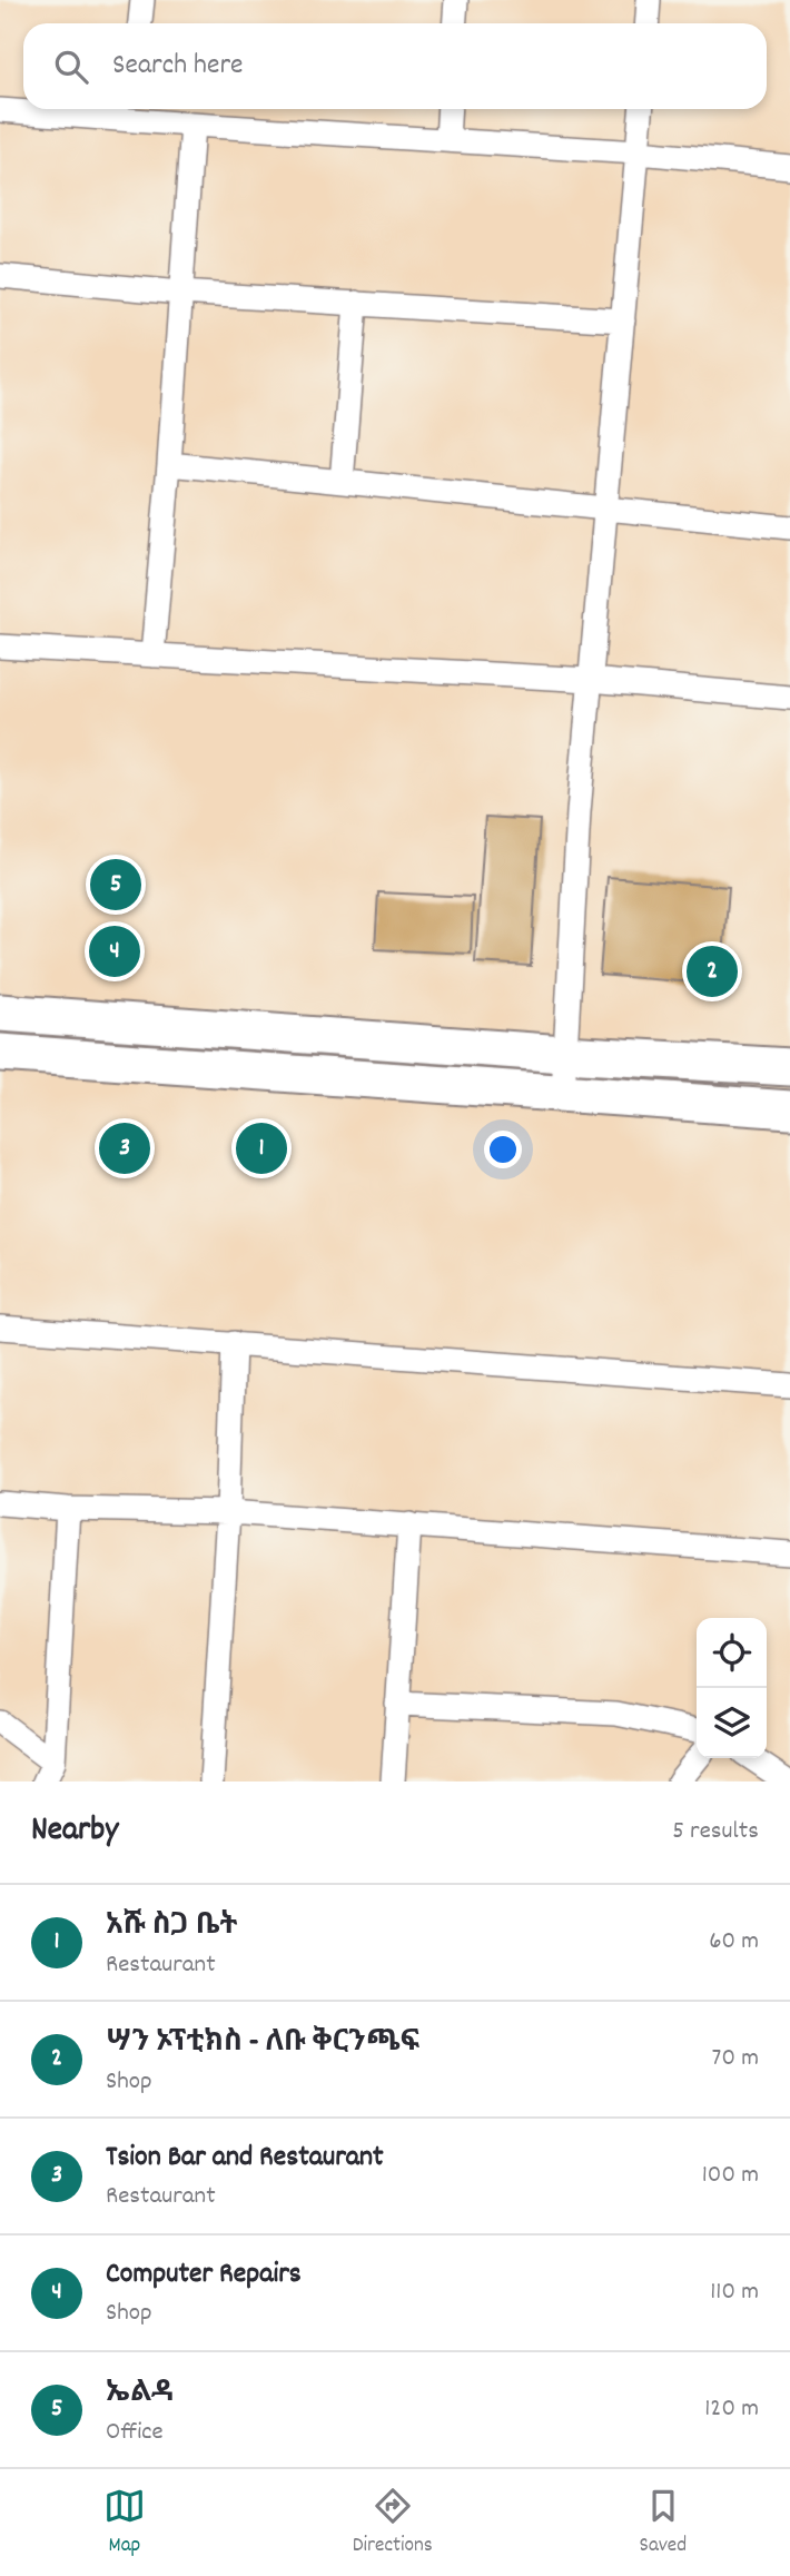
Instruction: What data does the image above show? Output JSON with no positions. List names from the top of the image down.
{
  "page": {
    "search": "Search here",
    "pins": [
      "5",
      "4",
      "2",
      "1",
      "3"
    ],
    "heading": ["Nearby", "5 results"],
    "list": [
      {
        "mark": "1",
        "name": "አሹ ስጋ ቤት",
        "note": "Restaurant",
        "value": "60 m"
      },
      {
        "mark": "2",
        "name": "ሣን ኦፕቲክስ - ለቡ ቅርንጫፍ",
        "note": "Shop",
        "value": "70 m"
      },
      {
        "mark": "3",
        "name": "Tsion Bar and Restaurant",
        "note": "Restaurant",
        "value": "100 m"
      },
      {
        "mark": "4",
        "name": "Computer Repairs",
        "note": "Shop",
        "value": "110 m"
      },
      {
        "mark": "5",
        "name": "ኤልዳ",
        "note": "Office",
        "value": "120 m"
      }
    ],
    "nav": ["Map", "Directions", "Saved"]
  }
}
